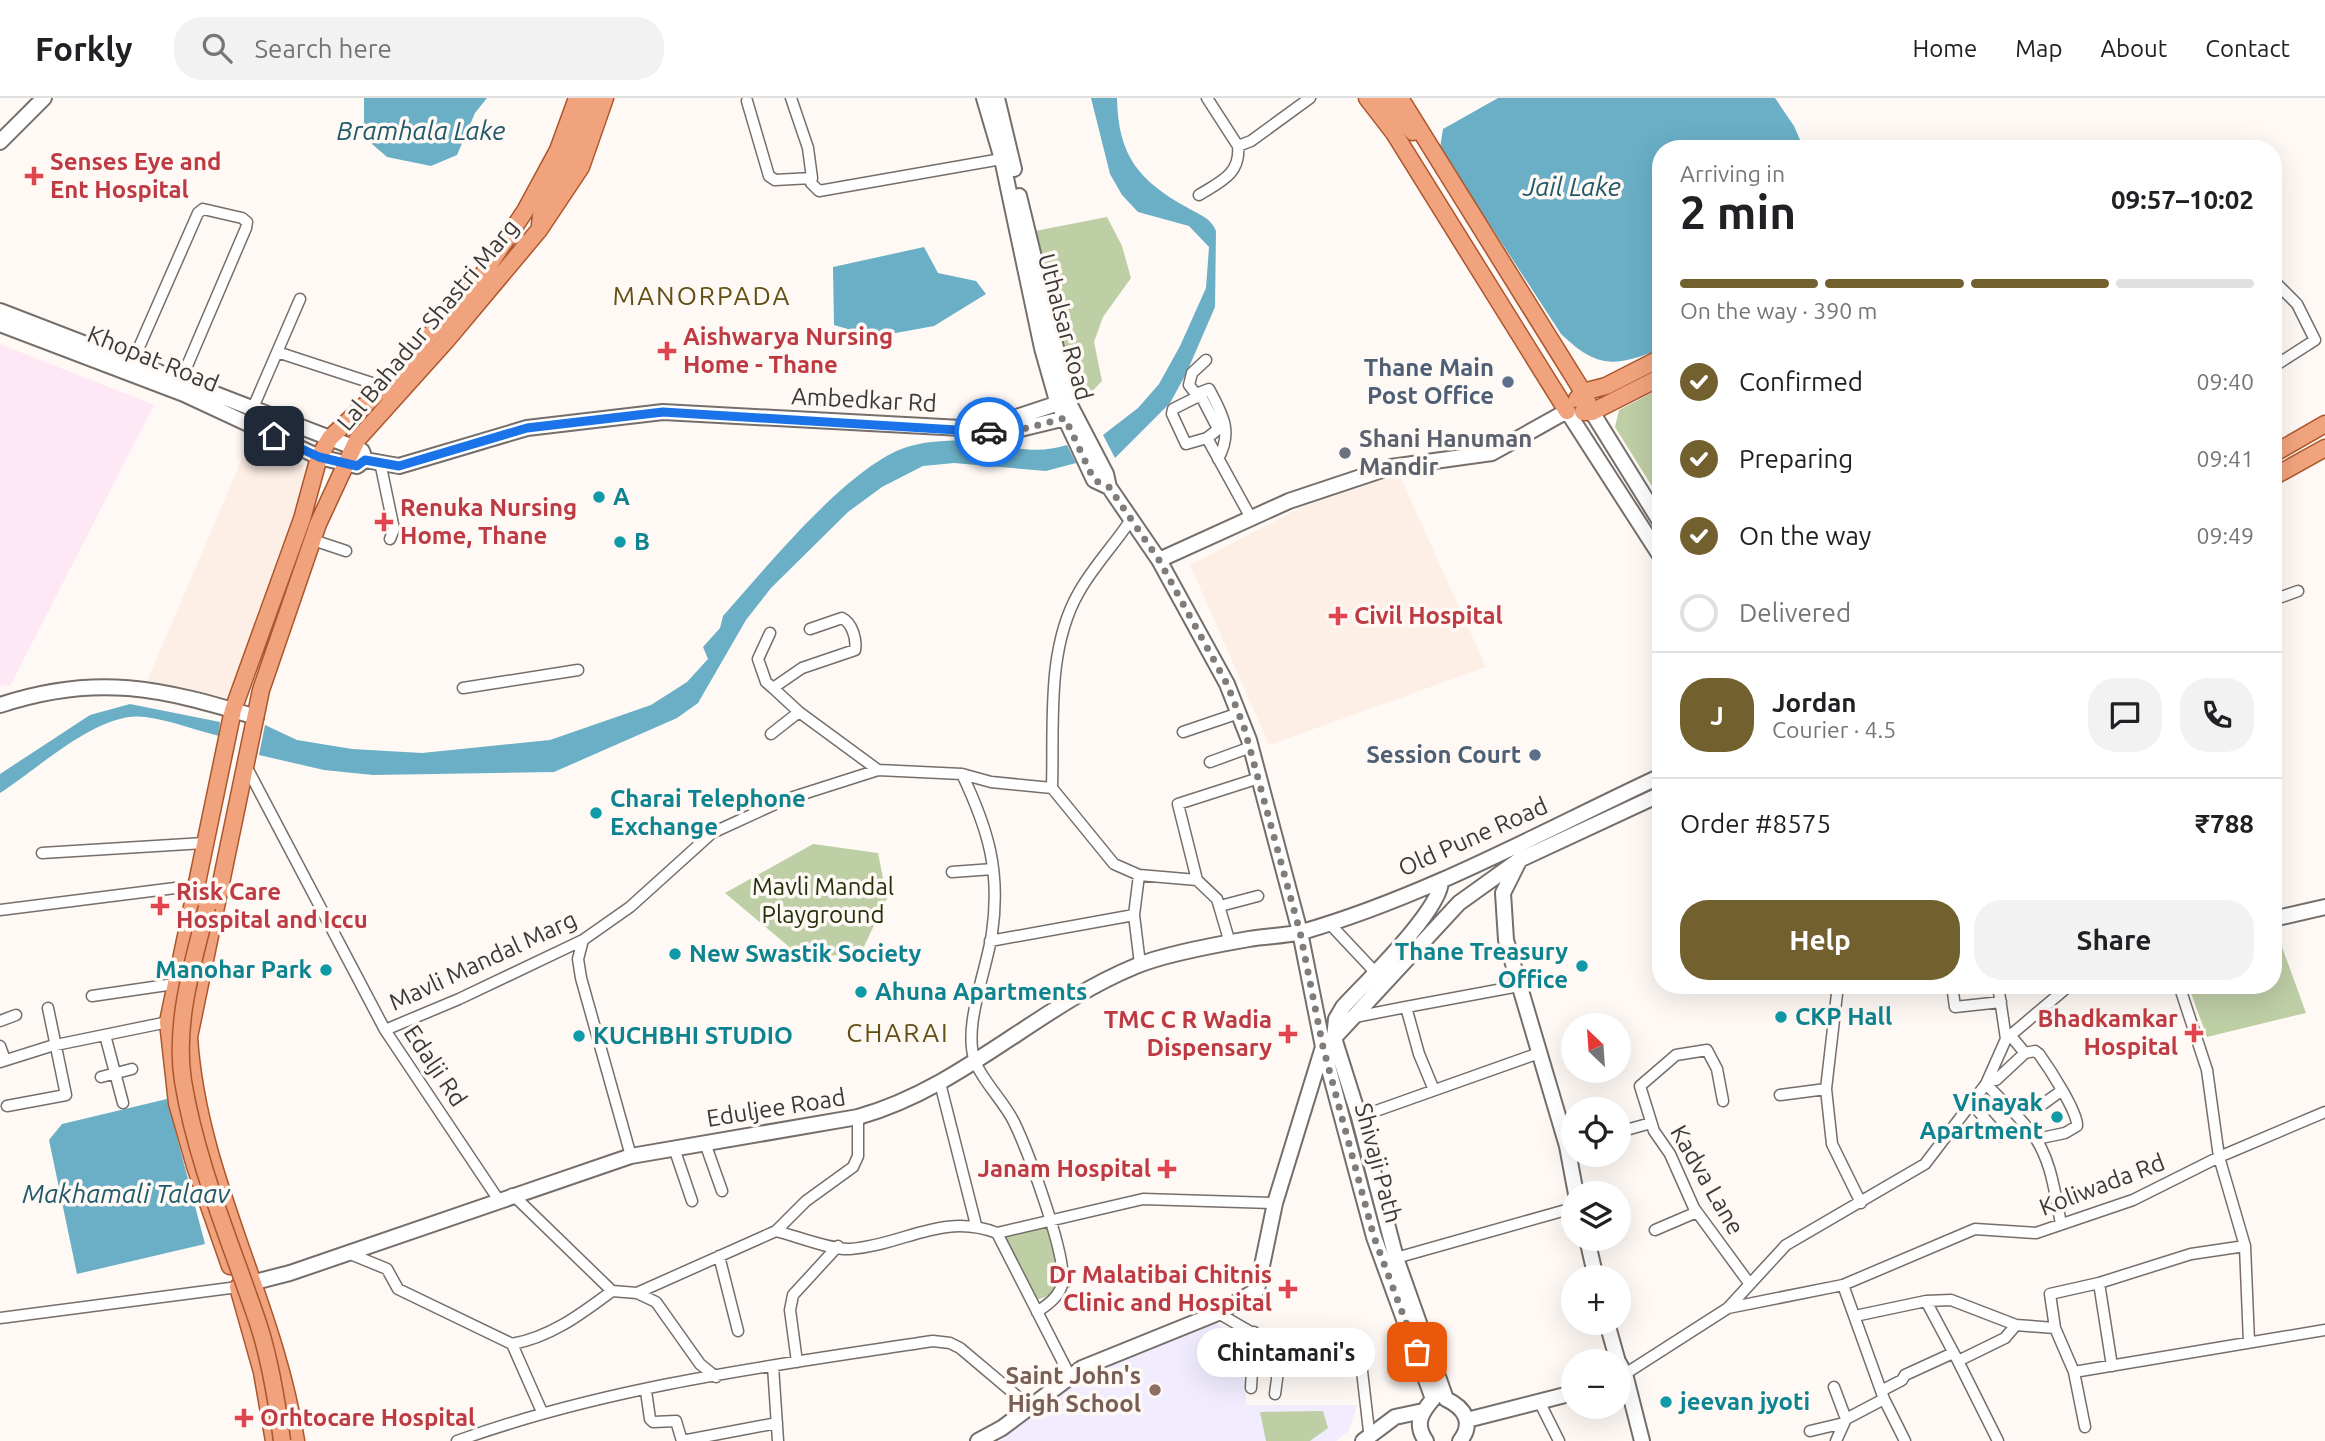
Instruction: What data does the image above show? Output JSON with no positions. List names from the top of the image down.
{
  "streets": {
    "main road": [
      "Lal Bahadur Shastri Marg",
      "Uthalsar Road",
      "Khopat Road",
      "Ambedkar Rd",
      "Old Pune Road",
      "Eduljee Road",
      "Shivaji Path"
    ],
    "street": [
      "Mavli Mandal Marg",
      "Edalji Rd",
      "Kadva Lane",
      "Koliwada Rd"
    ]
  },
  "crossings": [
    ["Lal Bahadur Shastri Marg", "Khopat Road"],
    ["Lal Bahadur Shastri Marg", "Edalji Rd"],
    ["Lal Bahadur Shastri Marg", "Eduljee Road"],
    ["Uthalsar Road", "Ambedkar Rd"],
    ["Uthalsar Road", "Old Pune Road"],
    ["Uthalsar Road", "Eduljee Road"],
    ["Uthalsar Road", "Shivaji Path"],
    ["Khopat Road", "Ambedkar Rd"],
    ["Old Pune Road", "Eduljee Road"],
    ["Old Pune Road", "Shivaji Path"],
    ["Mavli Mandal Marg", "Edalji Rd"],
    ["Edalji Rd", "Eduljee Road"],
    ["Eduljee Road", "Shivaji Path"]
  ],
  "districts": ["MANORPADA", "CHARAI"],
  "water": ["Bramhala Lake", "Jail Lake", "Makhamali Talaav"],
  "parks": ["Mavli Mandal Playground"],
  "places": {
    "health": [
      "Senses Eye and Ent Hospital",
      "Aishwarya Nursing Home - Thane",
      "Renuka Nursing Home, Thane",
      "Civil Hospital",
      "Risk Care Hospital and Iccu",
      "Bhadkamkar Hospital",
      "TMC C R Wadia Dispensary",
      "Janam Hospital",
      "Dr Malatibai Chitnis Clinic and Hospital",
      "Orhtocare Hospital"
    ],
    "other": [
      "Thane Main Post Office",
      "Shani Hanuman Mandir",
      "A",
      "B",
      "Session Court",
      "Charai Telephone Exchange",
      "New Swastik Society",
      "Thane Treasury Office",
      "Manohar Park",
      "Ahuna Apartments",
      "CKP Hall",
      "KUCHBHI STUDIO",
      "Vinayak Apartment",
      "Chintamani's",
      "Saint John's High School",
      "jeevan jyoti"
    ]
  },
  "north": "top left",
  "page": {
    "header": "Forkly",
    "search": "Search here",
    "nav": [
      "Home",
      "Map",
      "About",
      "Contact"
    ],
    "heading": ["2 min", "Arriving in", "09:57–10:02"],
    "panel": [
      "Jordan",
      "Courier · 4.5",
      "Order #8575",
      "₹788"
    ],
    "bar": "On the way · 390 m",
    "list": [
      ["Confirmed", "09:40"],
      ["Preparing", "09:41"],
      ["On the way", "09:49"],
      "Delivered"
    ],
    "round": "J",
    "buttons": ["Help", "Share"],
    "map_buttons": ["+", "−"],
    "bubble": "Chintamani's"
  }
}
